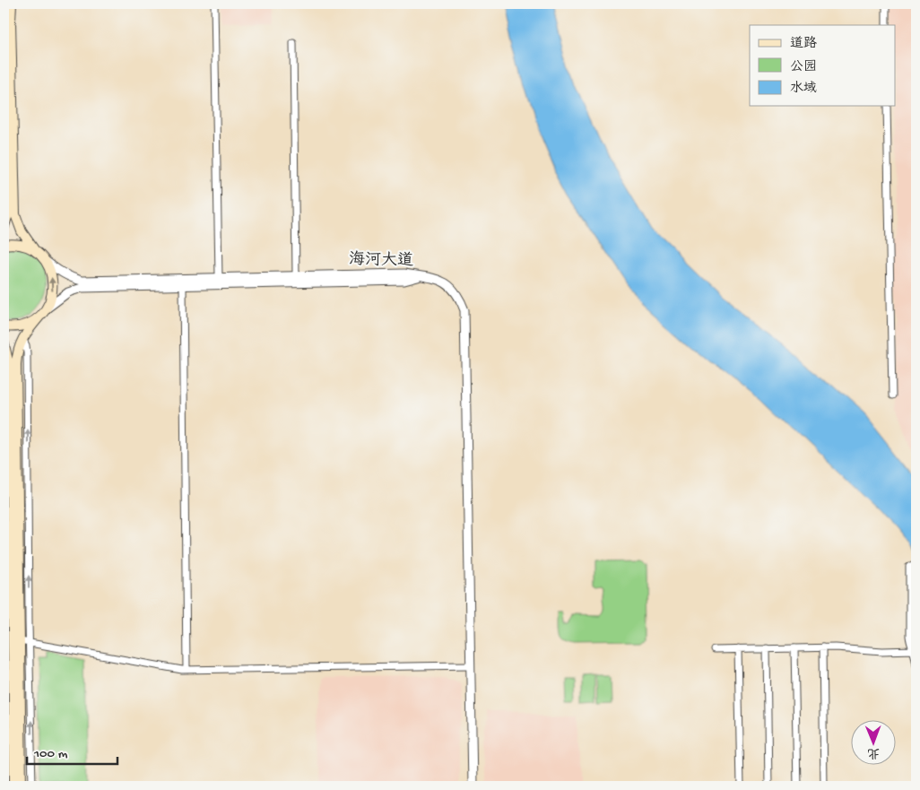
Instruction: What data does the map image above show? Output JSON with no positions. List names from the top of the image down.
{
  "streets": {
    "street": ["海河大道"]
  },
  "legend": ["道路", "公园", "水域"],
  "scale_bar": "100 m",
  "north": "bottom"
}
